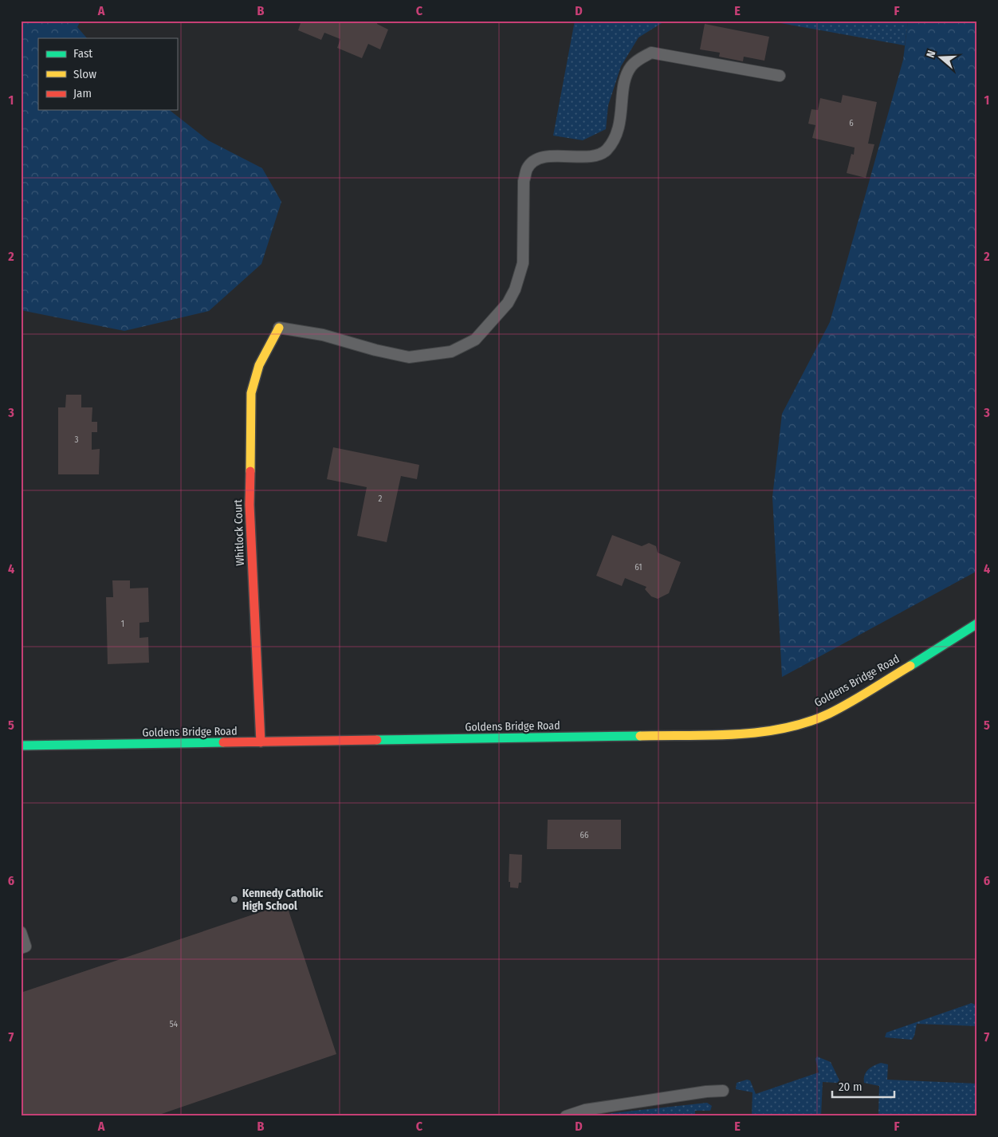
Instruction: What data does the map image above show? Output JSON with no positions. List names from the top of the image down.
{
  "streets": {
    "main road": ["Whitlock Court", "Goldens Bridge Road"]
  },
  "crossings": [
    ["Whitlock Court", "Goldens Bridge Road"]
  ],
  "places": ["Kennedy Catholic High School"],
  "house_numbers": [
    "6",
    "3",
    "2",
    "61",
    "1",
    "66",
    "54"
  ],
  "legend": ["Fast", "Slow", "Jam"],
  "scale_bar": "20 m",
  "north": "left",
  "grid": {
    "columns": [
      "A",
      "B",
      "C",
      "D",
      "E",
      "F"
    ],
    "rows": [
      "1",
      "2",
      "3",
      "4",
      "5",
      "6",
      "7"
    ]
  }
}
